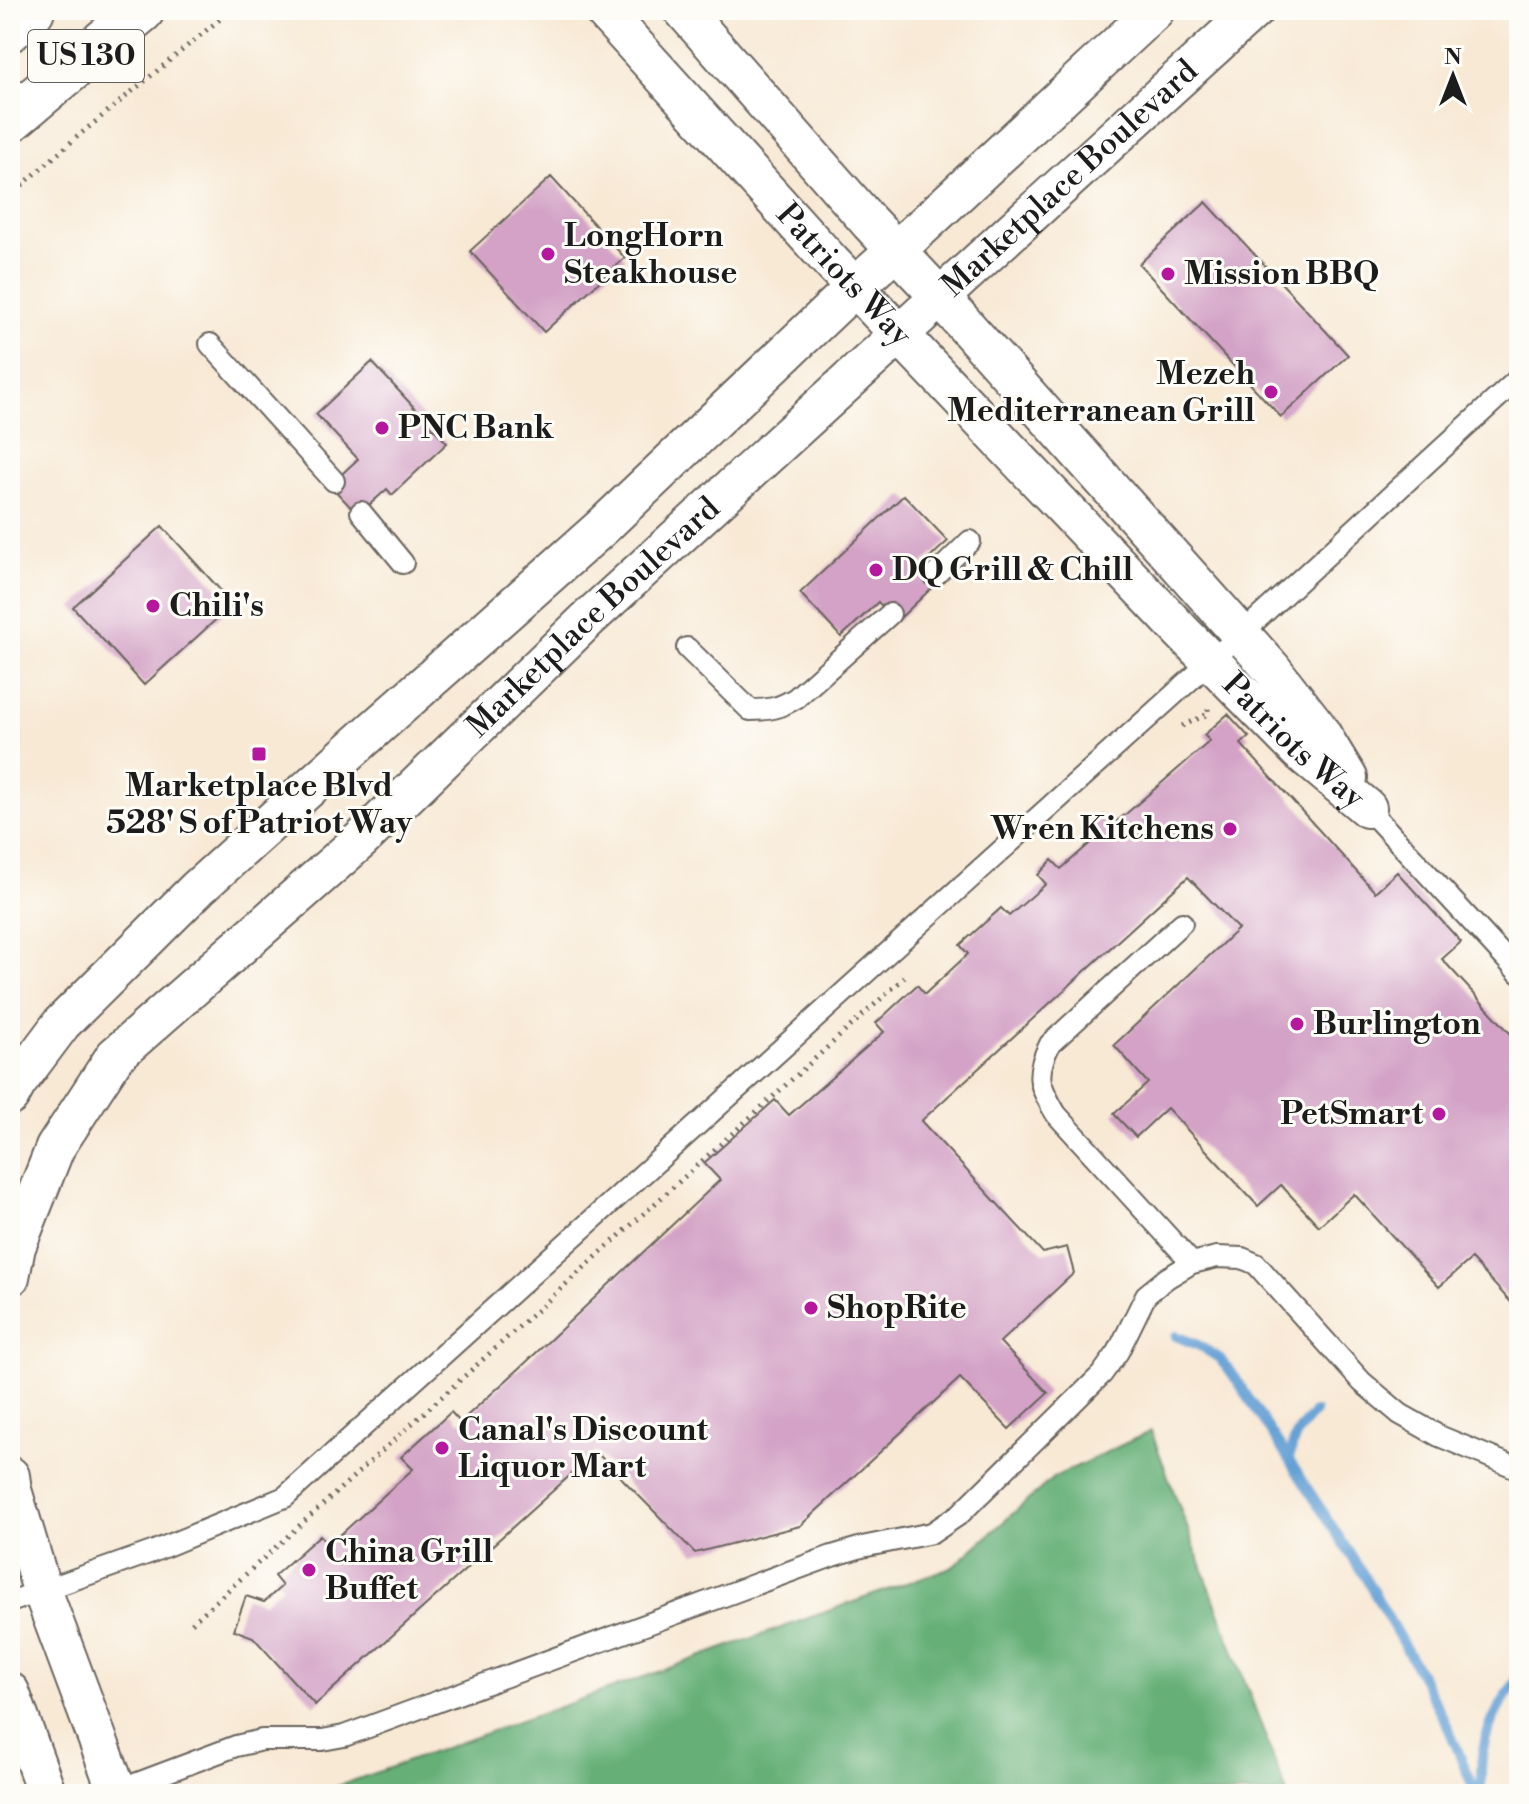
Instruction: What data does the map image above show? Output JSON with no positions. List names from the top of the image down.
{
  "streets": {
    "highway": ["US 130"],
    "street": ["Marketplace Boulevard", "Patriots Way"]
  },
  "crossings": [
    ["Marketplace Boulevard", "Patriots Way"]
  ],
  "places": {
    "other": [
      "LongHorn Steakhouse",
      "Mission BBQ",
      "Mezeh Mediterranean Grill",
      "PNC Bank",
      "DQ Grill & Chill",
      "Chili's",
      "Wren Kitchens",
      "Burlington",
      "PetSmart",
      "ShopRite",
      "Canal's Discount Liquor Mart",
      "China Grill Buffet"
    ],
    "transit": ["Marketplace Blvd 528' S of Patriot Way"]
  },
  "north": "top"
}
